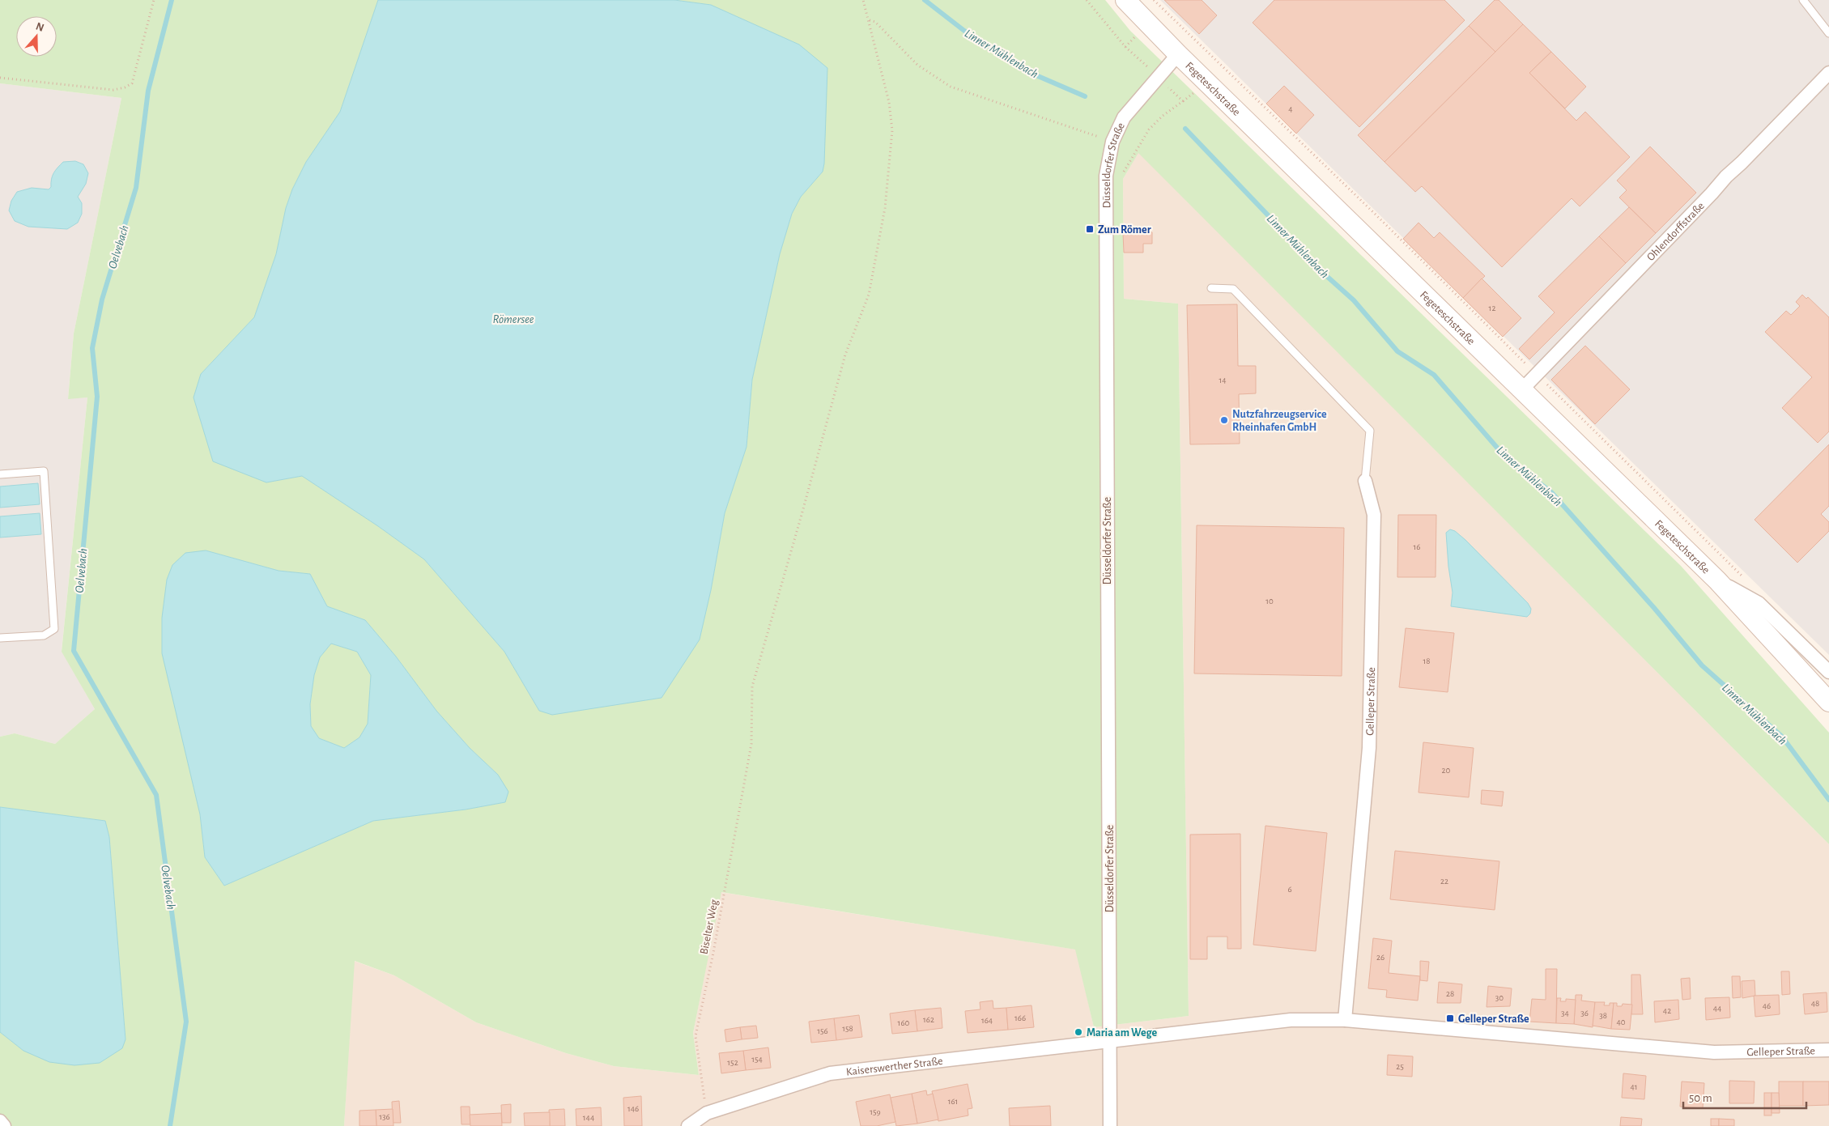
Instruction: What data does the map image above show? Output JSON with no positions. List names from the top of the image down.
{
  "streets": {
    "main road": ["Fegeteschstraße"],
    "street": [
      "Düsseldorfer Straße",
      "Ohlendorffstraße",
      "Gelleper Straße",
      "Kaiserswerther Straße"
    ],
    "path": ["Biselter Weg"]
  },
  "crossings": [
    ["Fegeteschstraße", "Düsseldorfer Straße"],
    ["Fegeteschstraße", "Ohlendorffstraße"],
    ["Düsseldorfer Straße", "Gelleper Straße"],
    ["Düsseldorfer Straße", "Kaiserswerther Straße"],
    ["Gelleper Straße", "Kaiserswerther Straße"],
    ["Biselter Weg", "Kaiserswerther Straße"]
  ],
  "water": ["Linner Mühlenbach", "Oelvebach", "Römersee"],
  "places": {
    "transit": ["Zum Römer", "Gelleper Straße"],
    "other": ["Nutzfahrzeugservice Rheinhafen GmbH", "Maria am Wege"]
  },
  "house_numbers": [
    "4",
    "12",
    "14",
    "16",
    "10",
    "18",
    "20",
    "22",
    "6",
    "26",
    "28",
    "30",
    "48",
    "46",
    "44",
    "42",
    "34",
    "36",
    "38",
    "166",
    "162",
    "164",
    "40",
    "160",
    "158",
    "156",
    "154",
    "152",
    "25",
    "41",
    "161",
    "146",
    "159",
    "136",
    "144"
  ],
  "scale_bar": "50 m",
  "north": "top"
}
